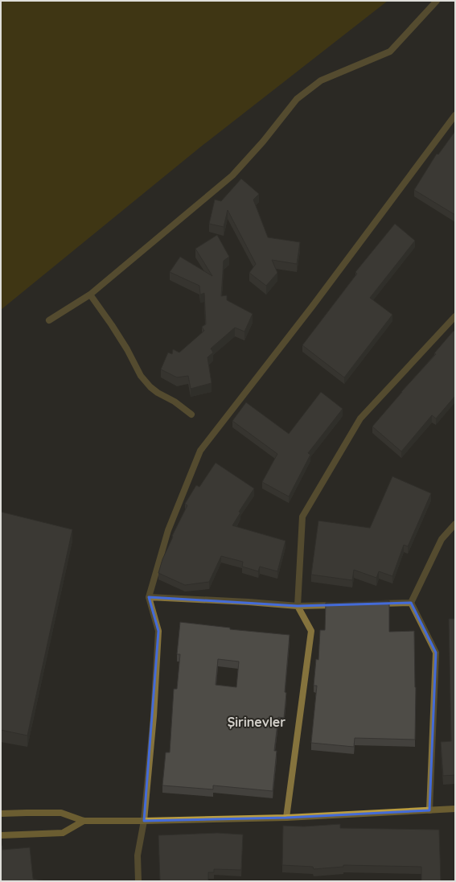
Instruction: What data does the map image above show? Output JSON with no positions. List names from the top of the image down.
{
  "districts": ["Şirinevler"]
}
